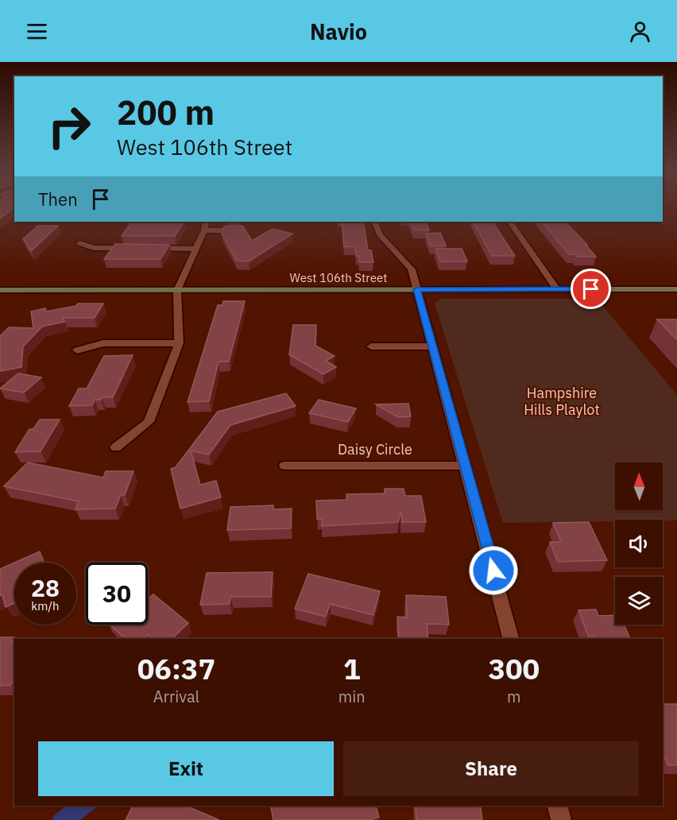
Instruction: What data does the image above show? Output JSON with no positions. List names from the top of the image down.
{
  "streets": {
    "street": ["West 106th Street", "Daisy Circle"]
  },
  "parks": ["Hampshire Hills Playlot"],
  "north": "top",
  "page": {
    "header": "Navio",
    "turn": ["200 m", "West 106th Street"],
    "then": "Then",
    "speed": "28 km/h",
    "limit": "30",
    "eta": [
      "06:37",
      "Arrival",
      "1",
      "min",
      "300",
      "m"
    ],
    "buttons": ["Exit", "Share"]
  }
}
